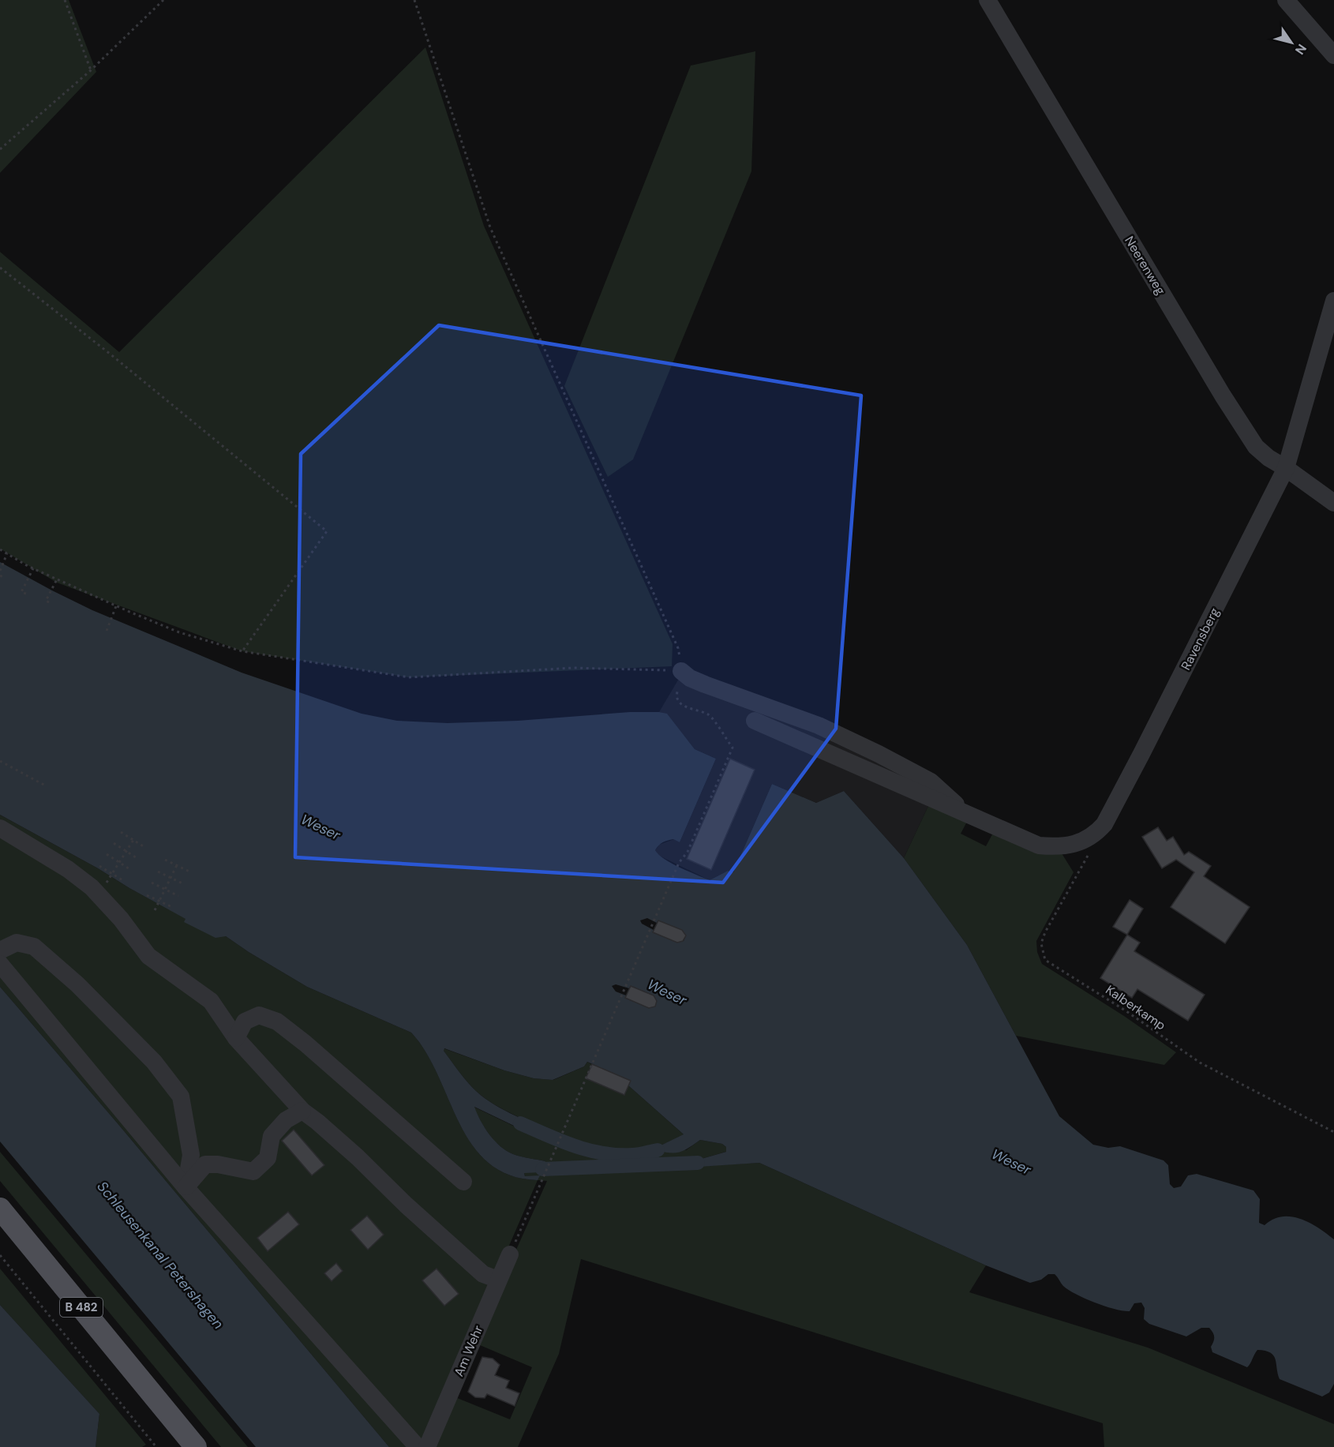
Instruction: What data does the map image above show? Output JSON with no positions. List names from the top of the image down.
{
  "streets": {
    "main road": ["B 482"],
    "street": ["Neerenweg", "Ravensberg", "Am Wehr"],
    "path": ["Kalberkamp"]
  },
  "crossings": [
    ["Neerenweg", "Ravensberg"],
    ["Ravensberg", "Kalberkamp"]
  ],
  "water": ["Weser", "Schleusenkanal Petershagen"],
  "north": "bottom right"
}
